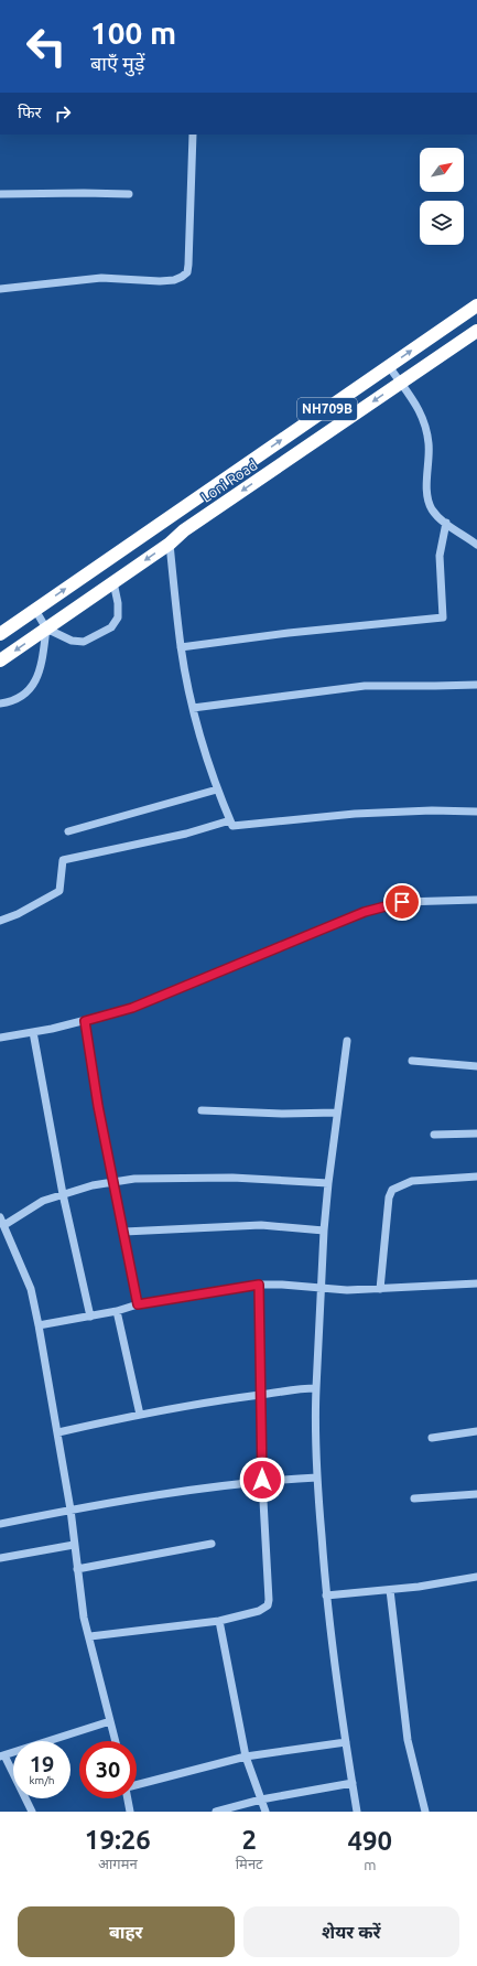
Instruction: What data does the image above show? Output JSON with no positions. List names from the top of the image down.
{
  "streets": {
    "highway": ["NH709B", "Loni Road"]
  },
  "north": "top right",
  "page": {
    "turn": ["100 m", "बाएँ मुड़ें"],
    "then": "फिर",
    "speed": "19 km/h",
    "limit": "30",
    "eta": [
      "19:26",
      "आगमन",
      "2",
      "मिनट",
      "490",
      "m"
    ],
    "buttons": ["बाहर", "शेयर करें"]
  }
}
